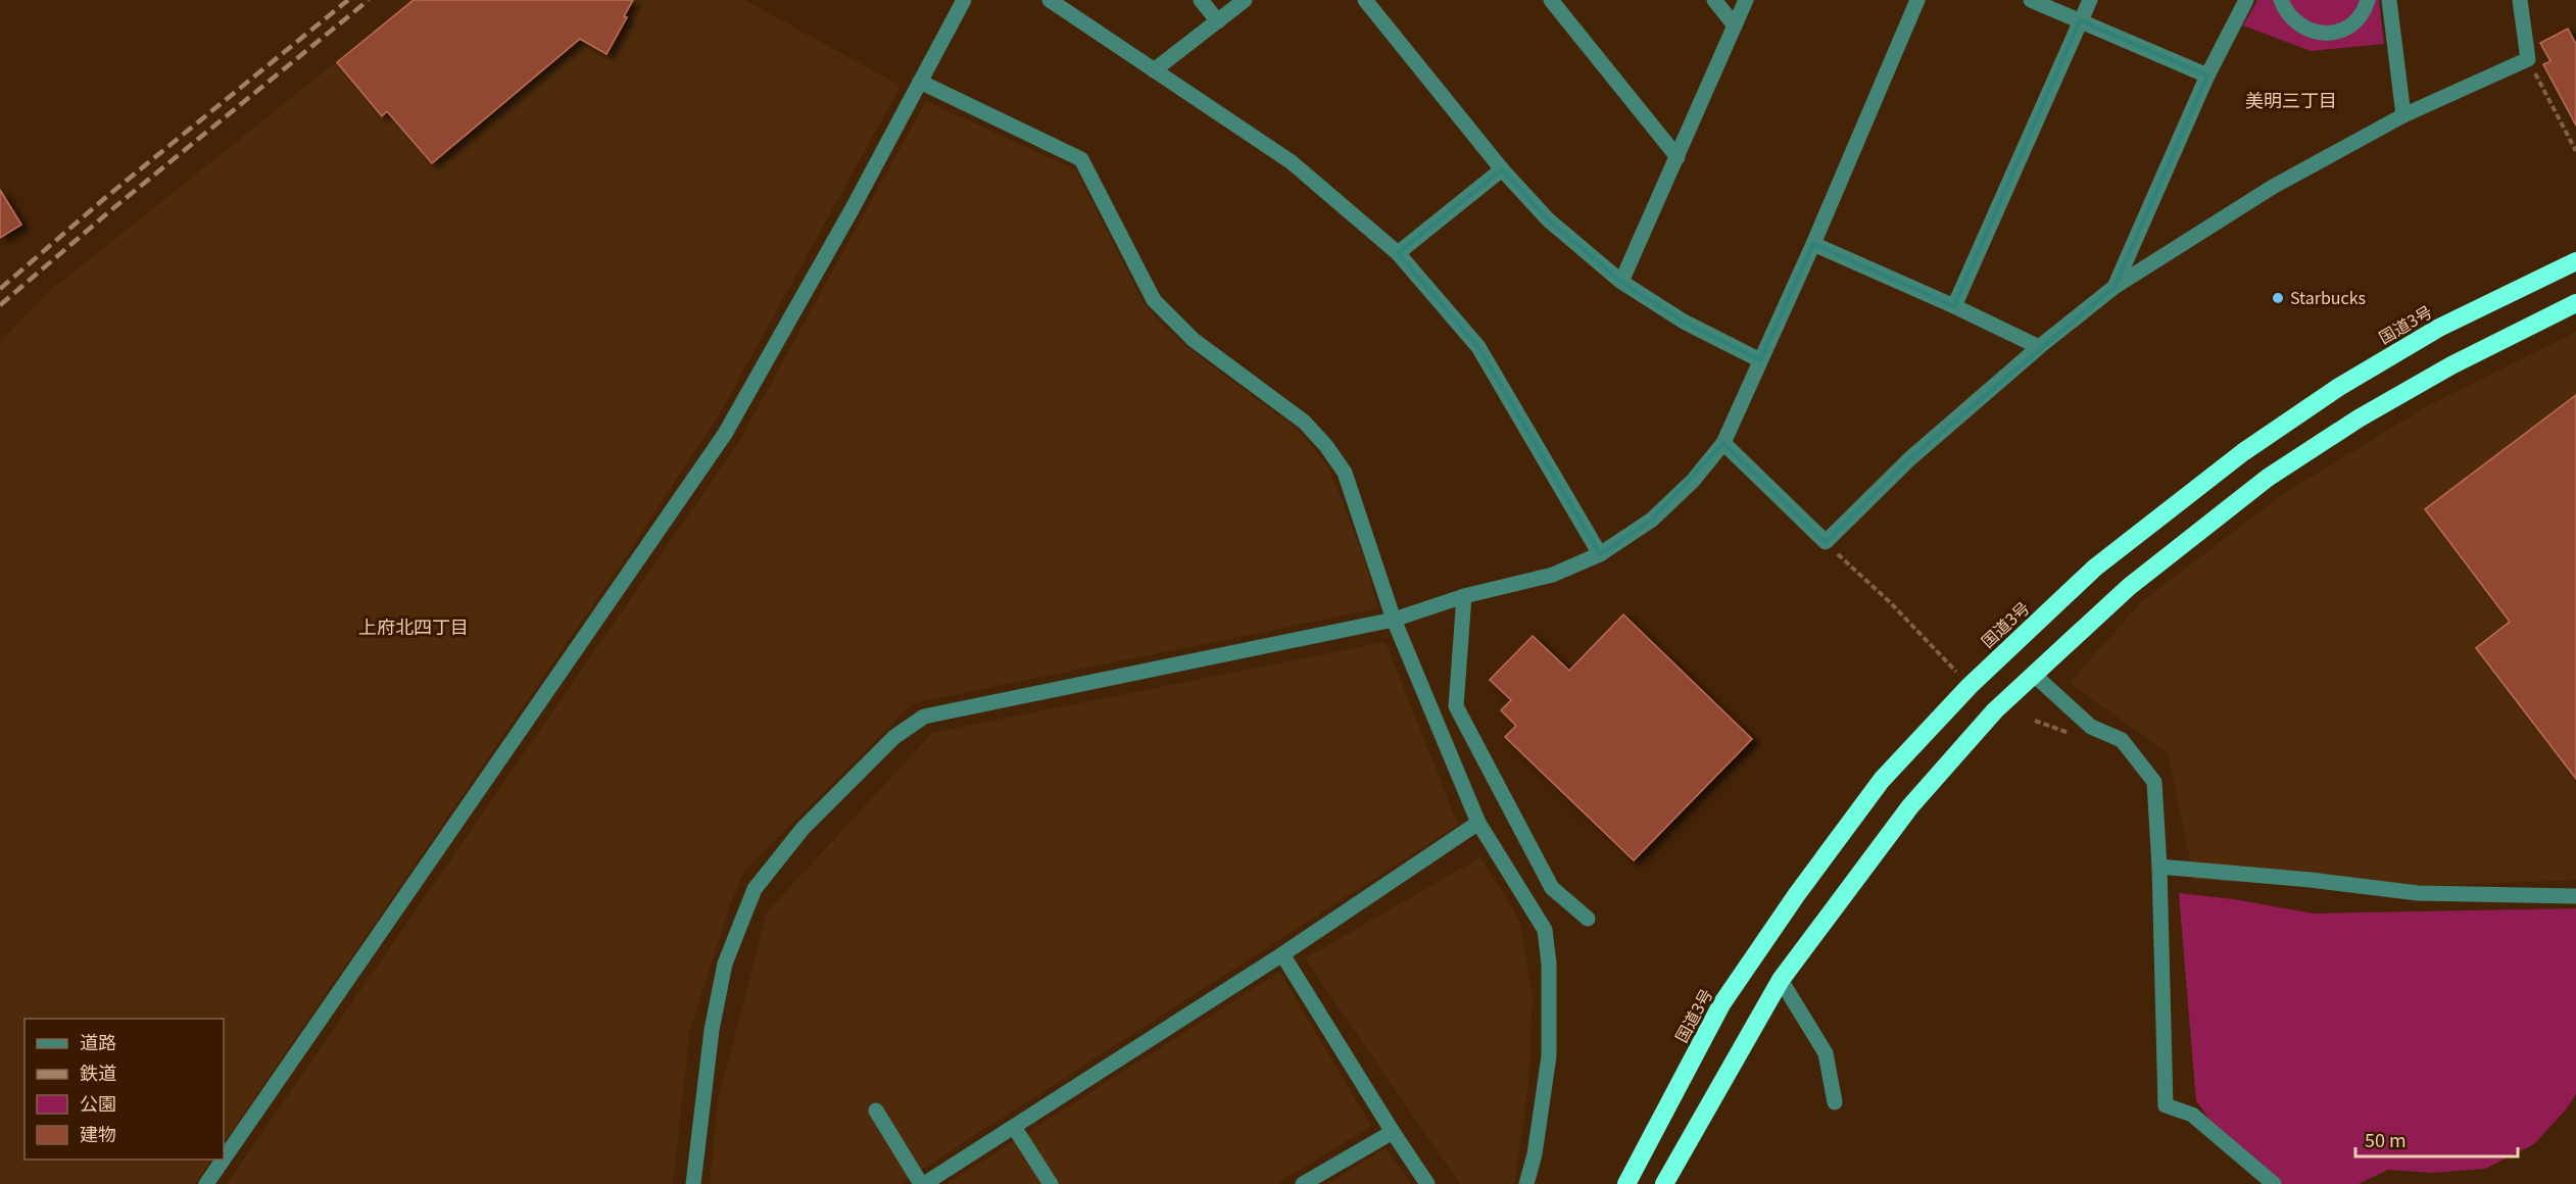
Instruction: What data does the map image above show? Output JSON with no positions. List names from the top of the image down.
{
  "streets": {
    "highway": ["国道3号"]
  },
  "districts": ["美明三丁目", "上府北四丁目"],
  "places": ["Starbucks"],
  "legend": [
    "道路",
    "鉄道",
    "公園",
    "建物"
  ],
  "scale_bar": "50 m"
}
